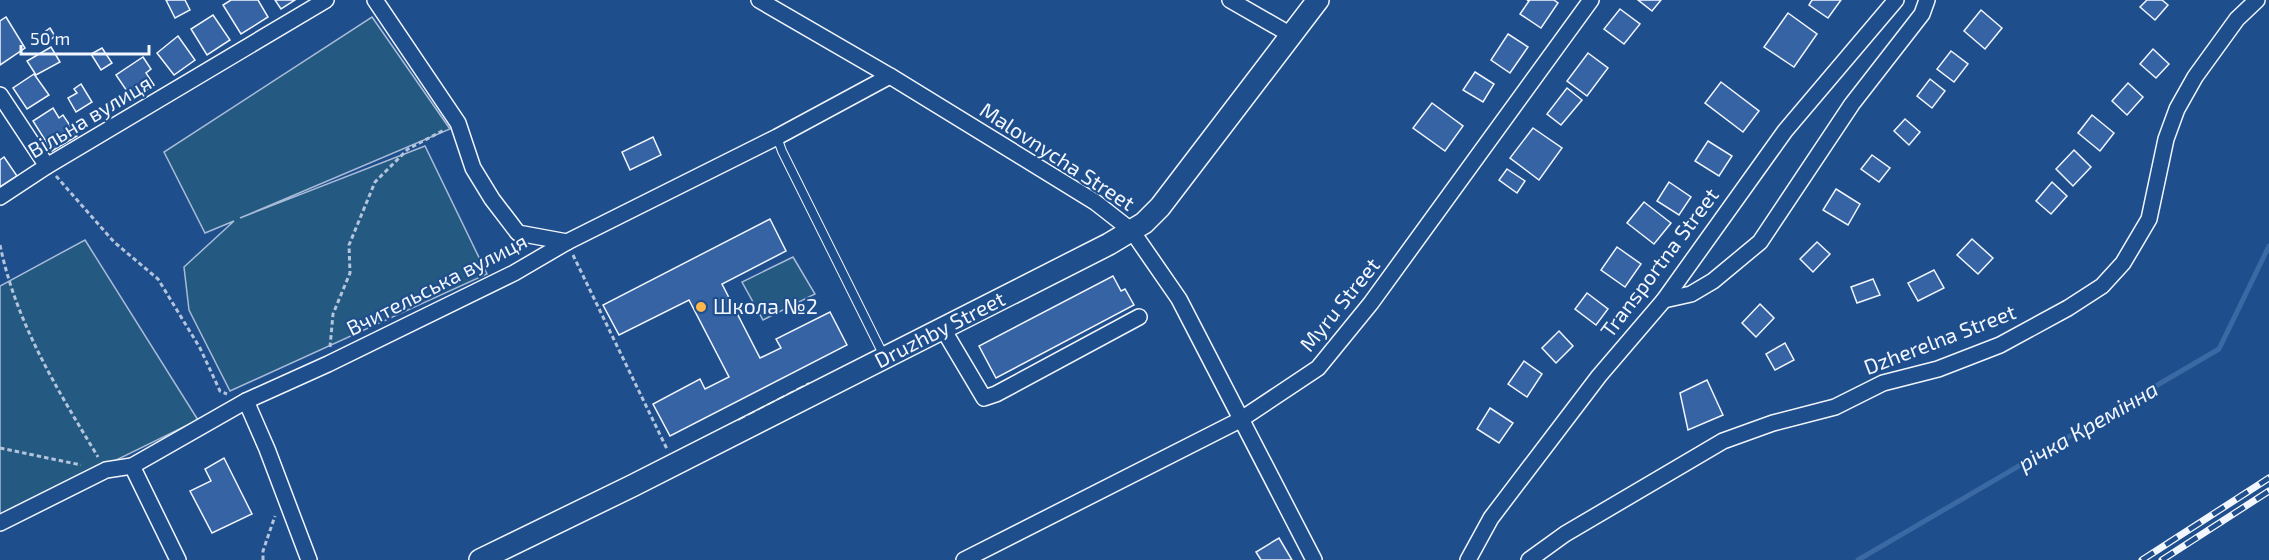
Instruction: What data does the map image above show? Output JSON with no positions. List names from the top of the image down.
{
  "streets": {
    "street": [
      "Вільна вулиця",
      "Malovnycha Street",
      "Transportna Street",
      "Вчительська вулиця",
      "Myru Street",
      "Druzhby Street",
      "Dzherelna Street"
    ]
  },
  "crossings": [
    ["Malovnycha Street", "Вчительська вулиця"],
    ["Malovnycha Street", "Myru Street"],
    ["Malovnycha Street", "Druzhby Street"]
  ],
  "water": ["річка Кремінна"],
  "places": ["Школа №2"],
  "scale_bar": "50 m"
}
